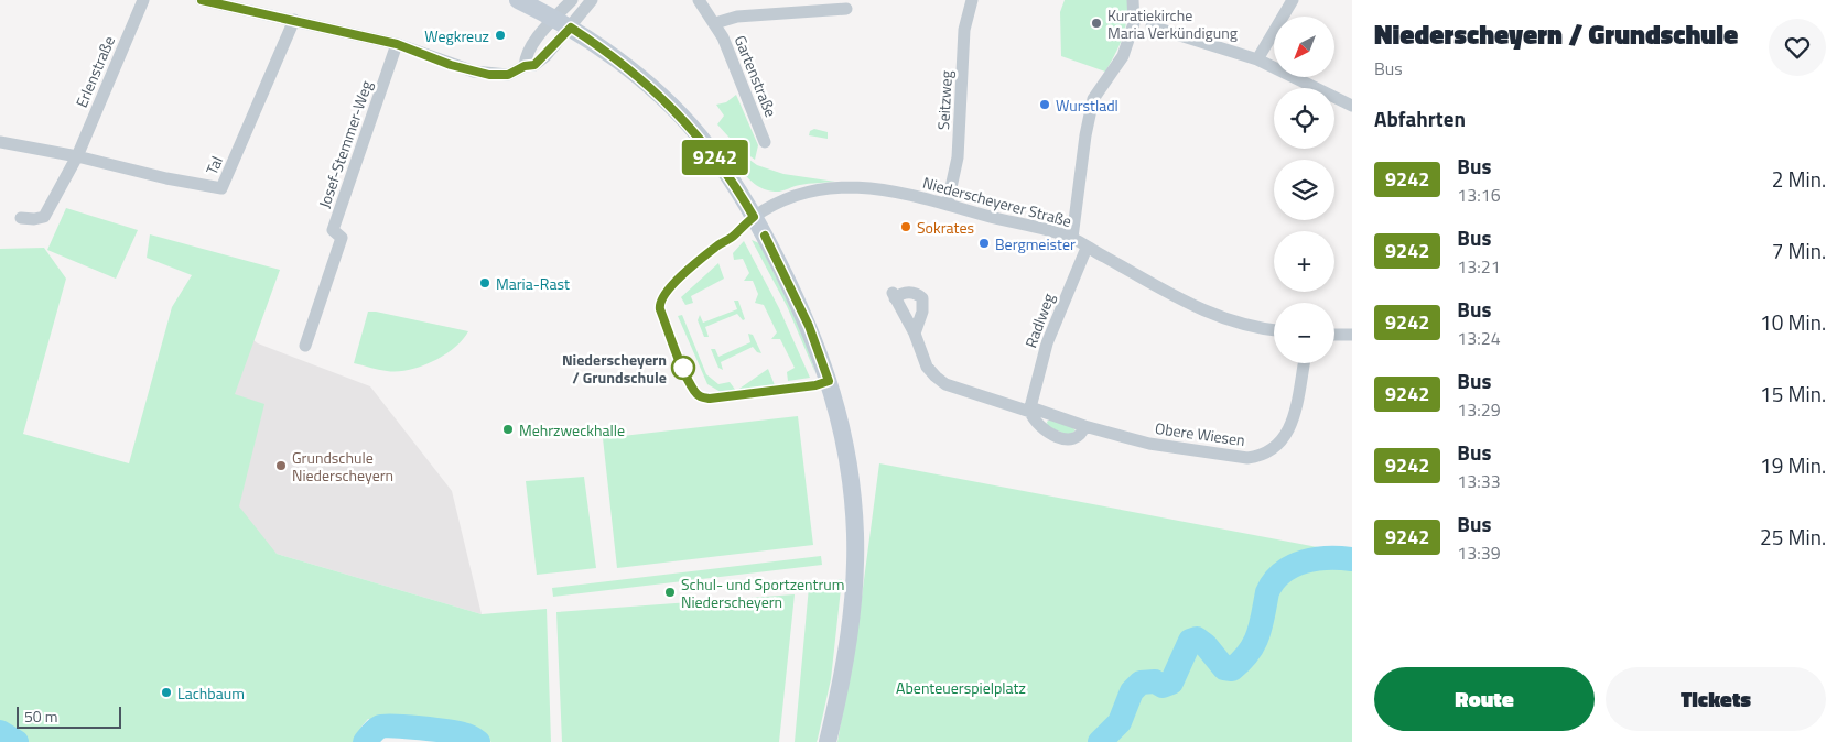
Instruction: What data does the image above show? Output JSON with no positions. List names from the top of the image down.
{
  "streets": {
    "street": [
      "Erlenstraße",
      "Gartenstraße",
      "Seitzweg",
      "Josef-Stemmer-Weg",
      "Tal",
      "Niederscheyerer Straße",
      "Radlweg",
      "Obere Wiesen"
    ]
  },
  "crossings": [
    ["Erlenstraße", "Tal"],
    ["Seitzweg", "Niederscheyerer Straße"],
    ["Niederscheyerer Straße", "Radlweg"],
    ["Radlweg", "Obere Wiesen"]
  ],
  "parks": ["Abenteuerspielplatz"],
  "places": [
    "Kuratiekirche Maria Verkündigung",
    "Wegkreuz",
    "Wurstladl",
    "Sokrates",
    "Bergmeister",
    "Maria-Rast",
    "Niederscheyern / Grundschule",
    "Mehrzweckhalle",
    "Grundschule Niederscheyern",
    "Schul- und Sportzentrum Niederscheyern",
    "Lachbaum"
  ],
  "lines": ["bus line 9242"],
  "scale_bar": "50 m",
  "north": "bottom left",
  "page": {
    "on_map": "9242",
    "heading": [
      ["Niederscheyern / Grundschule", "Bus"],
      "Abfahrten"
    ],
    "map_buttons": ["+", "−"],
    "list": [
      {
        "mark": "9242",
        "name": "Bus",
        "note": "13:16",
        "value": "2 Min."
      },
      {
        "mark": "9242",
        "name": "Bus",
        "note": "13:21",
        "value": "7 Min."
      },
      {
        "mark": "9242",
        "name": "Bus",
        "note": "13:24",
        "value": "10 Min."
      },
      {
        "mark": "9242",
        "name": "Bus",
        "note": "13:29",
        "value": "15 Min."
      },
      {
        "mark": "9242",
        "name": "Bus",
        "note": "13:33",
        "value": "19 Min."
      },
      {
        "mark": "9242",
        "name": "Bus",
        "note": "13:39",
        "value": "25 Min."
      }
    ],
    "buttons": ["Route", "Tickets"],
    "scale": "50 m"
  }
}
